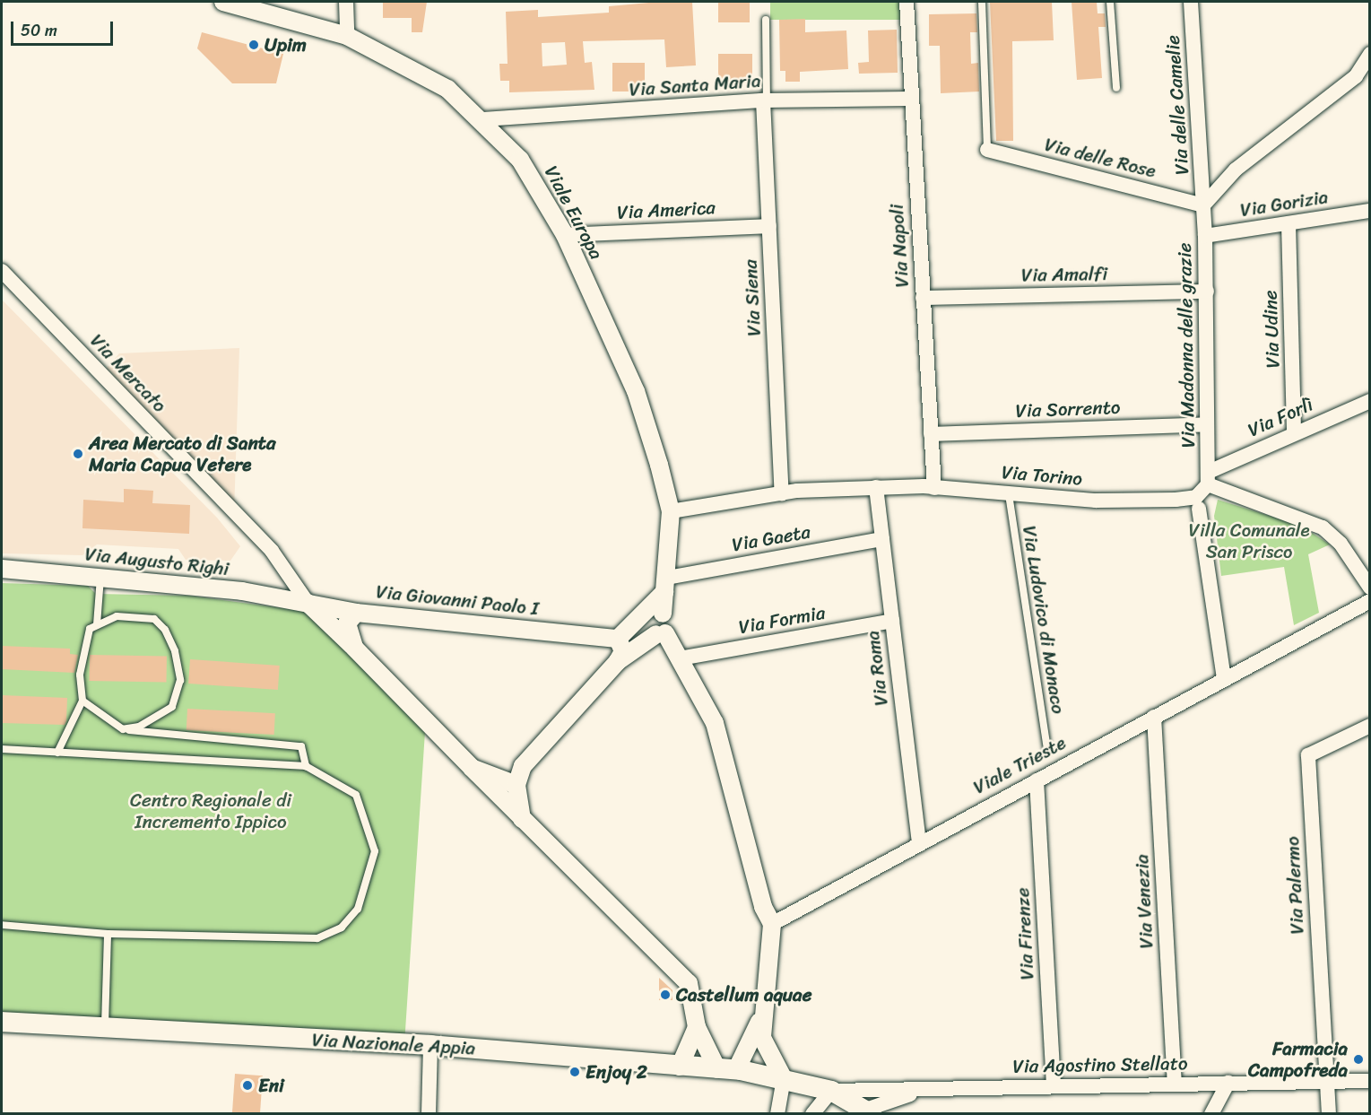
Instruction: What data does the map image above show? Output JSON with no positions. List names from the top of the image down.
{
  "streets": {
    "main road": ["Via Nazionale Appia"],
    "street": [
      "Via Santa Maria",
      "Via delle Camelie",
      "Via delle Rose",
      "Via Gorizia",
      "Via America",
      "Viale Europa",
      "Via Napoli",
      "Via Amalfi",
      "Via Siena",
      "Via Udine",
      "Via Madonna delle grazie",
      "Via Mercato",
      "Via Sorrento",
      "Via Forlì",
      "Via Torino",
      "Via Gaeta",
      "Via Augusto Righi",
      "Via Giovanni Paolo I",
      "Via Formia",
      "Via Roma",
      "Viale Trieste",
      "Via Palermo",
      "Via Venezia",
      "Via Firenze",
      "Via Agostino Stellato"
    ],
    "lane": ["Via Ludovico di Monaco"]
  },
  "crossings": [
    ["Via Santa Maria", "Viale Europa"],
    ["Via Santa Maria", "Via Napoli"],
    ["Via Santa Maria", "Via Siena"],
    ["Via delle Camelie", "Via delle Rose"],
    ["Via delle Camelie", "Via Madonna delle grazie"],
    ["Via delle Rose", "Via Madonna delle grazie"],
    ["Via Gorizia", "Via Udine"],
    ["Via Gorizia", "Via Madonna delle grazie"],
    ["Via America", "Viale Europa"],
    ["Via America", "Via Siena"],
    ["Viale Europa", "Via Torino"],
    ["Viale Europa", "Via Gaeta"],
    ["Via Napoli", "Via Amalfi"],
    ["Via Napoli", "Via Sorrento"],
    ["Via Napoli", "Via Torino"],
    ["Via Amalfi", "Via Madonna delle grazie"],
    ["Via Siena", "Via Torino"],
    ["Via Udine", "Via Forlì"],
    ["Via Madonna delle grazie", "Via Sorrento"],
    ["Via Madonna delle grazie", "Via Forlì"],
    ["Via Madonna delle grazie", "Via Torino"],
    ["Via Mercato", "Via Augusto Righi"],
    ["Via Forlì", "Via Torino"],
    ["Via Torino", "Via Ludovico di Monaco"],
    ["Via Torino", "Via Roma"],
    ["Via Gaeta", "Via Roma"],
    ["Via Augusto Righi", "Via Giovanni Paolo I"],
    ["Via Formia", "Via Roma"],
    ["Via Roma", "Viale Trieste"],
    ["Viale Trieste", "Via Venezia"],
    ["Viale Trieste", "Via Firenze"],
    ["Via Palermo", "Via Agostino Stellato"],
    ["Via Venezia", "Via Agostino Stellato"],
    ["Via Firenze", "Via Agostino Stellato"],
    ["Via Nazionale Appia", "Via Agostino Stellato"]
  ],
  "parks": ["Villa Comunale San Prisco", "Centro Regionale di Incremento Ippico"],
  "places": [
    "Upim",
    "Area Mercato di Santa Maria Capua Vetere",
    "Castellum aquae",
    "Farmacia Campofreda",
    "Enjoy 2",
    "Eni"
  ],
  "scale_bar": "50 m"
}
